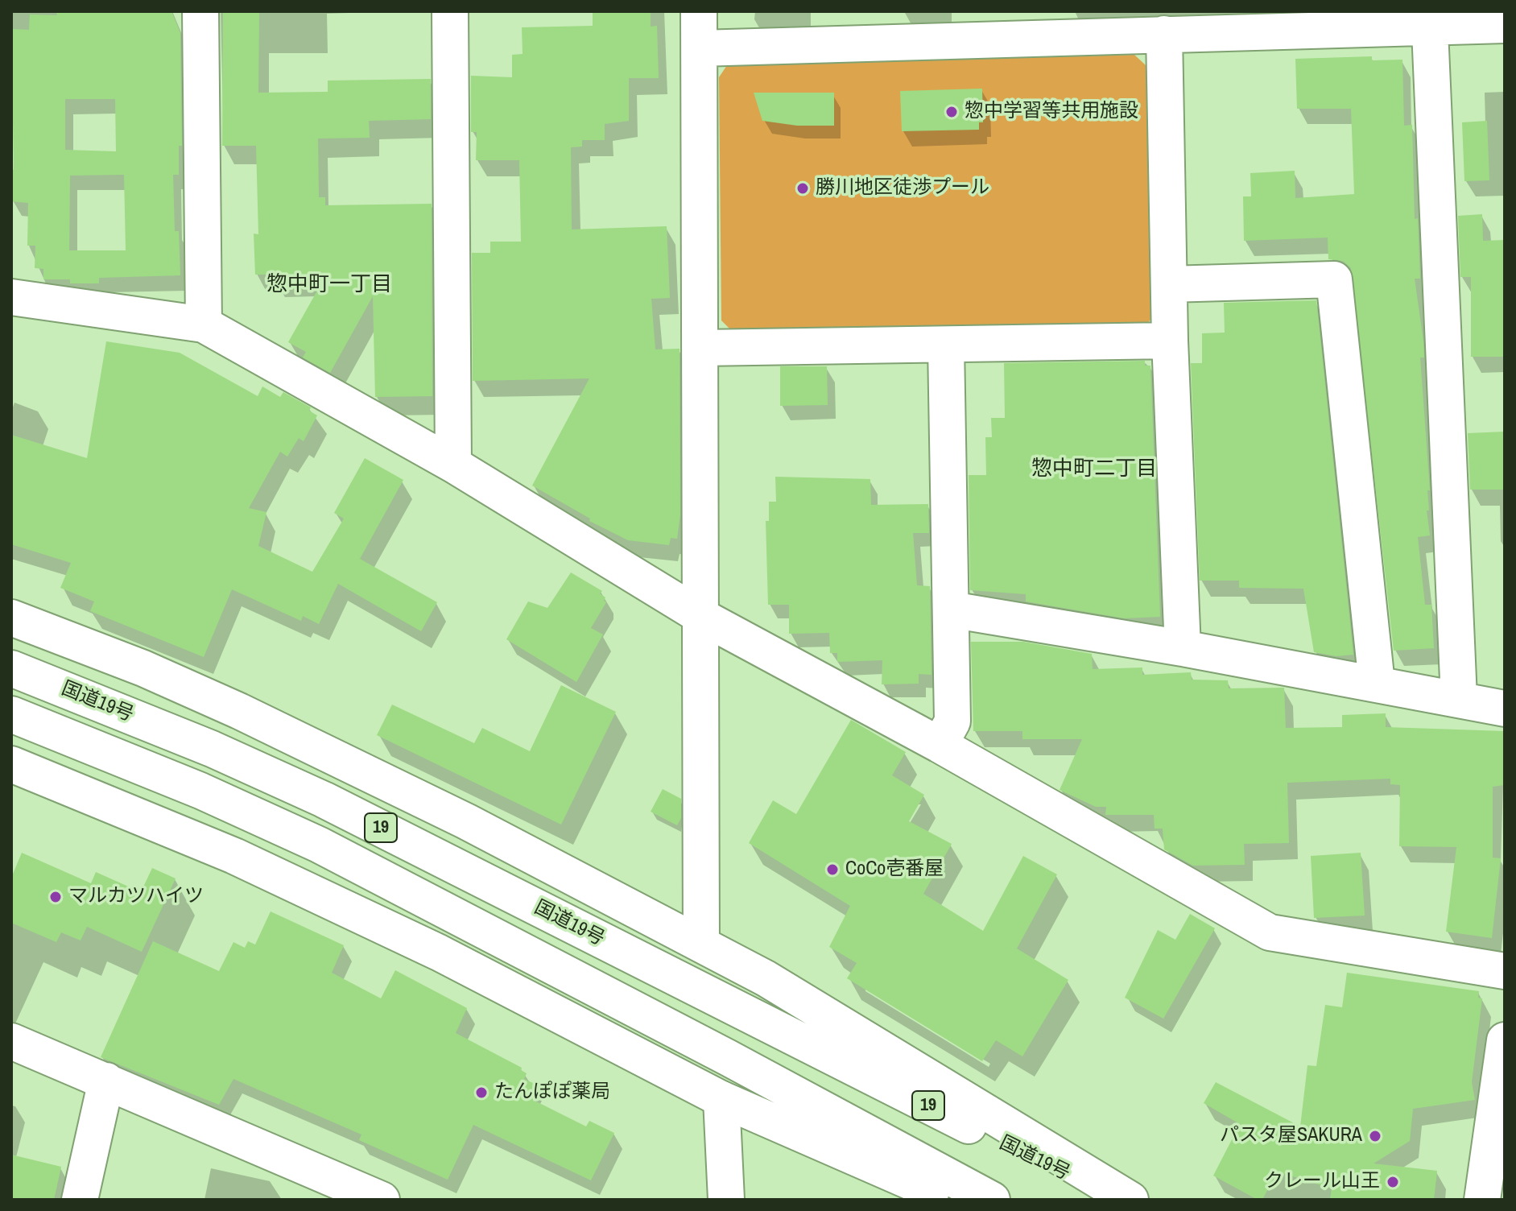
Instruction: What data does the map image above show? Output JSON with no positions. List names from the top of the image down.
{
  "streets": {
    "main road": ["国道19号", "19"]
  },
  "districts": ["惣中町一丁目", "惣中町二丁目"],
  "places": [
    "惣中学習等共用施設",
    "勝川地区徒渉プール",
    "CoCo壱番屋",
    "マルカツハイツ",
    "たんぽぽ薬局",
    "パスタ屋SAKURA",
    "クレール山王"
  ]
}
